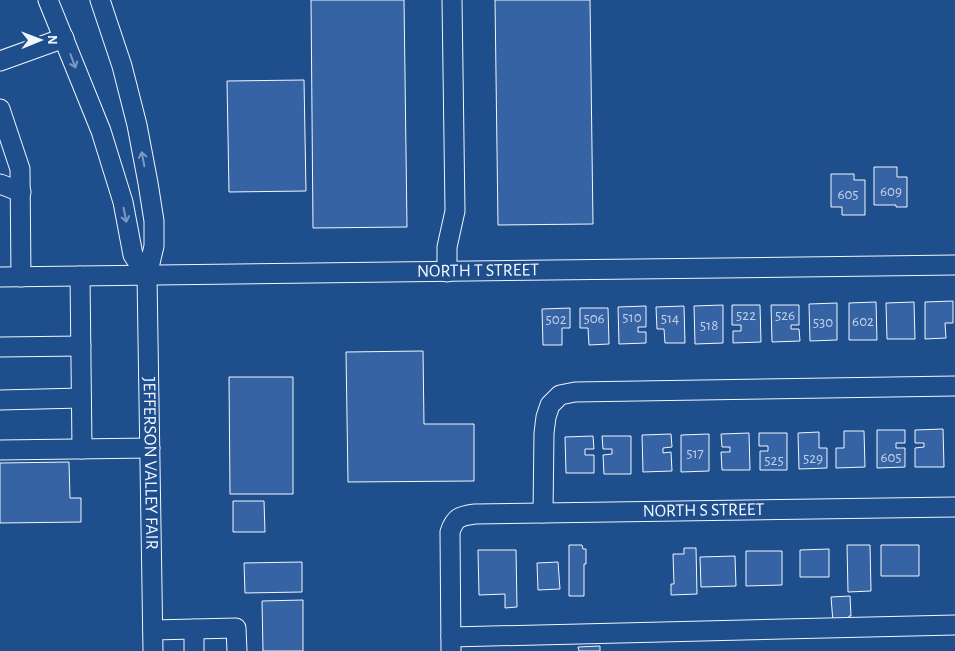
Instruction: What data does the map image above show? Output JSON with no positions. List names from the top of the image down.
{
  "streets": {
    "street": ["NORTH T STREET", "JEFFERSON VALLEY FAIR", "NORTH S STREET"]
  },
  "crossings": [
    ["NORTH T STREET", "JEFFERSON VALLEY FAIR"]
  ],
  "house_numbers": [
    "609",
    "605",
    "522",
    "526",
    "510",
    "506",
    "514",
    "502",
    "602",
    "530",
    "518",
    "517",
    "605",
    "529",
    "525"
  ],
  "north": "right"
}
